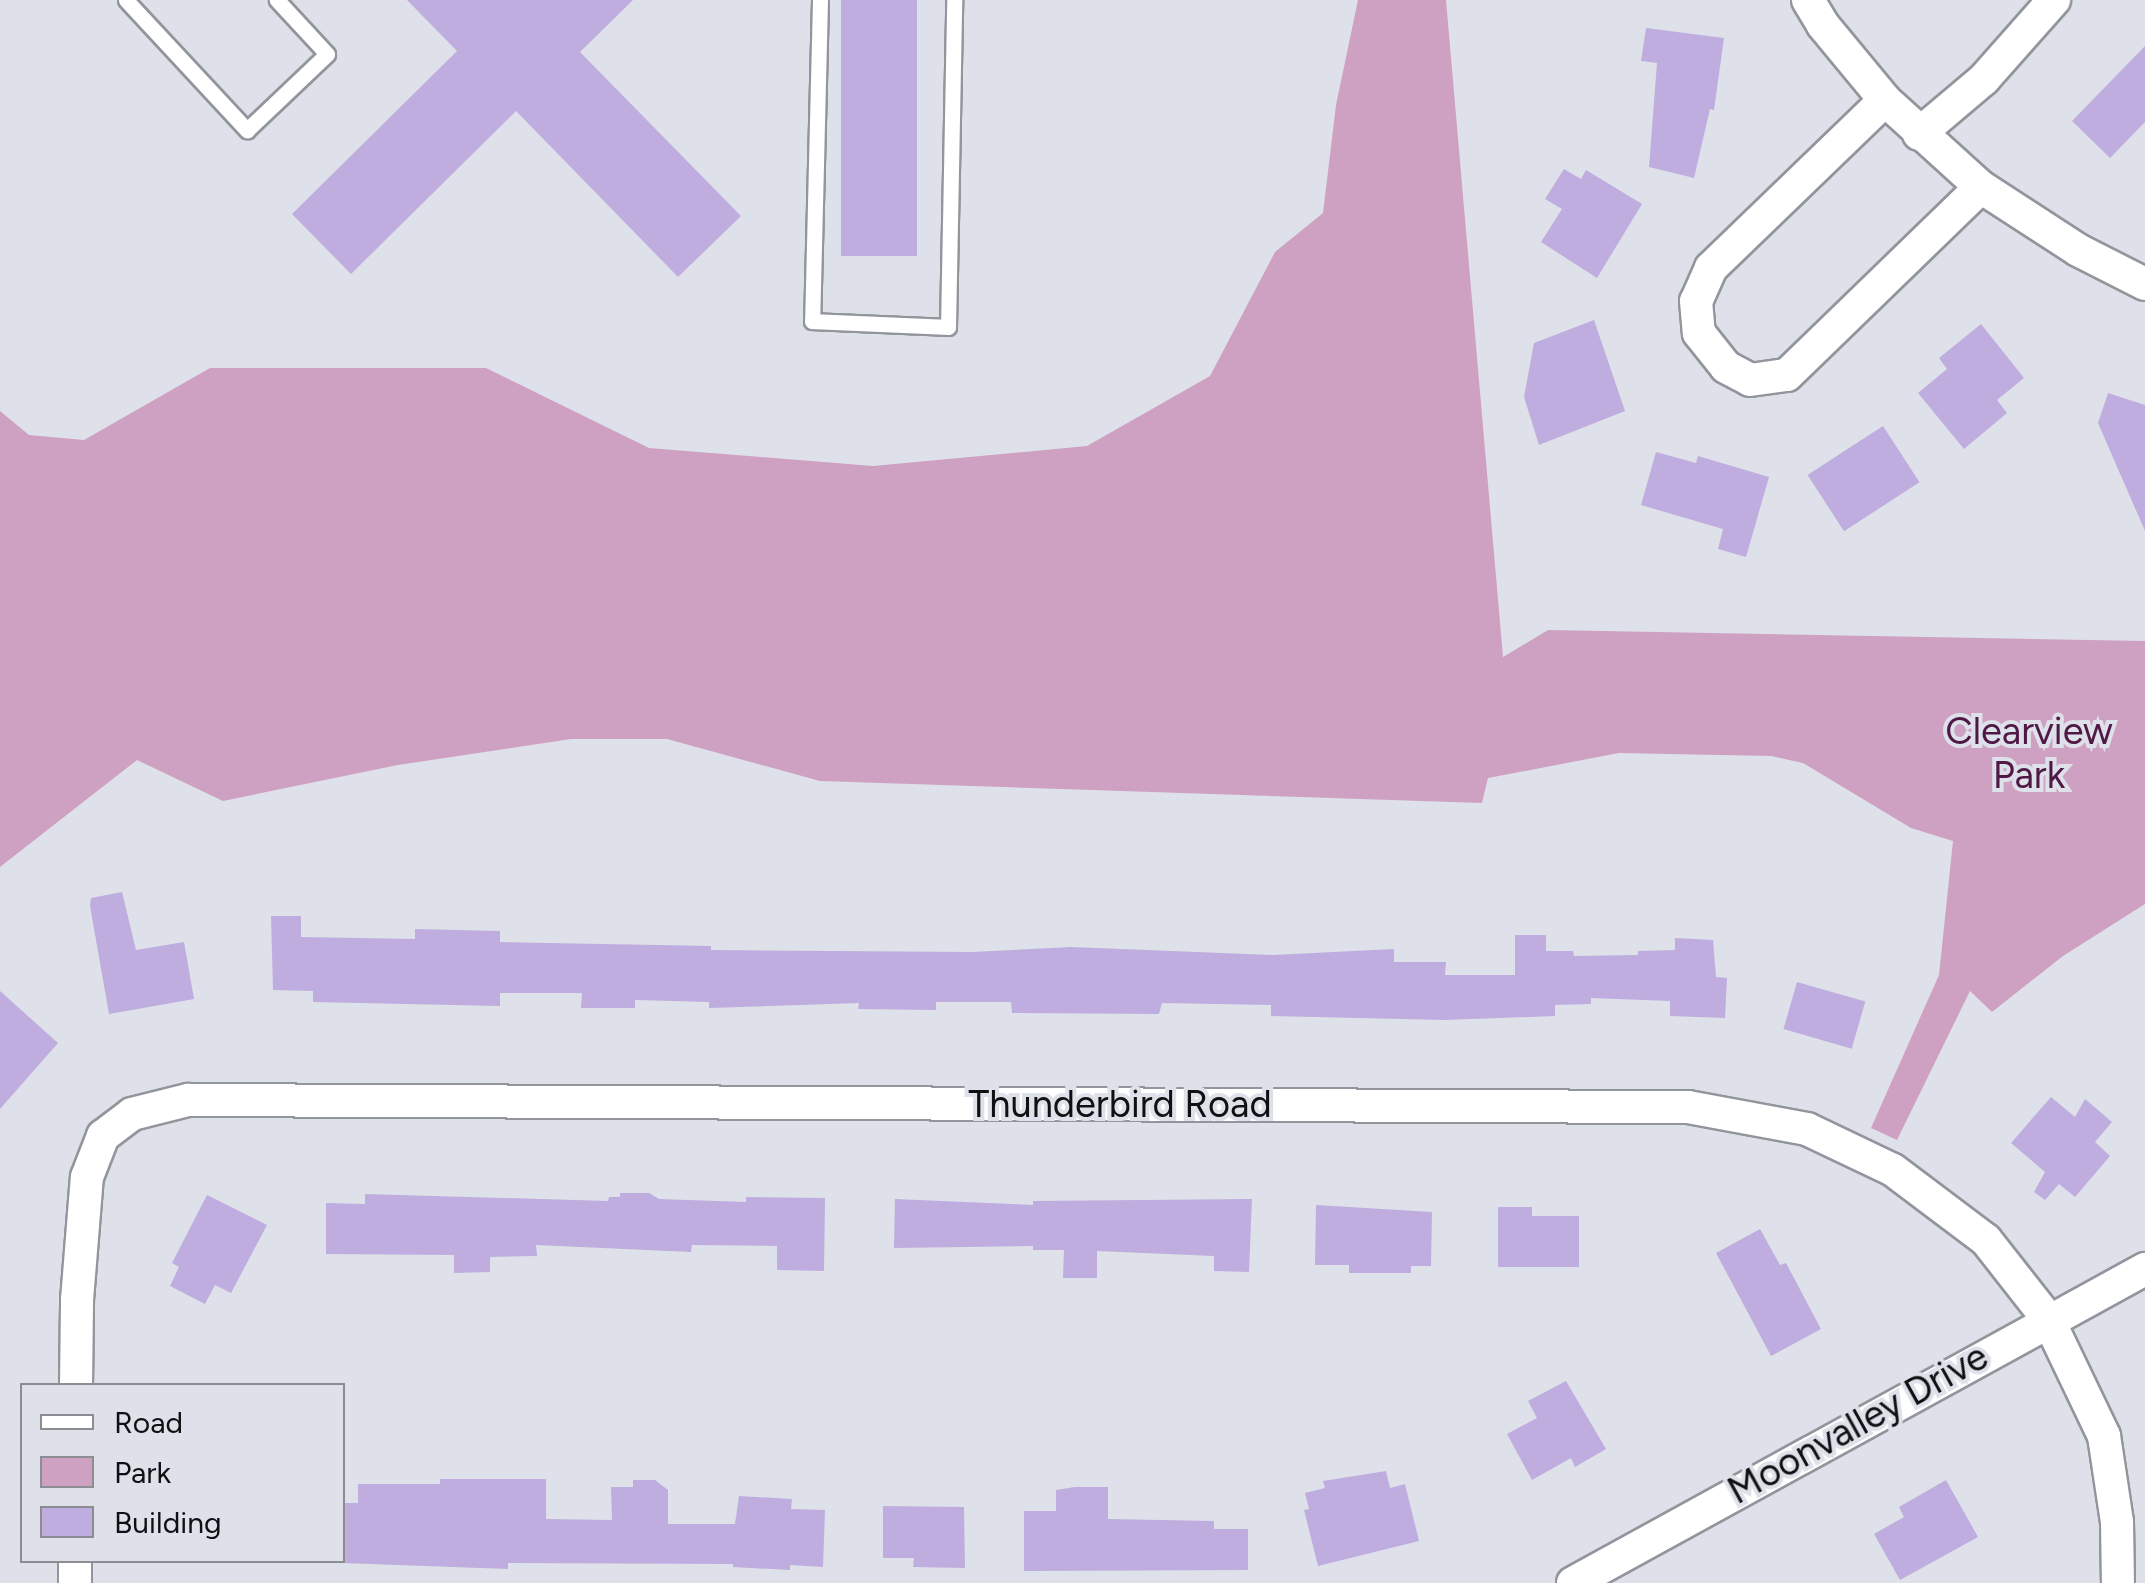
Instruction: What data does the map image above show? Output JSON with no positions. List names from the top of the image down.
{
  "streets": {
    "street": ["Thunderbird Road", "Moonvalley Drive"]
  },
  "crossings": [
    ["Thunderbird Road", "Moonvalley Drive"]
  ],
  "parks": ["Clearview Park"],
  "legend": ["Road", "Park", "Building"]
}
